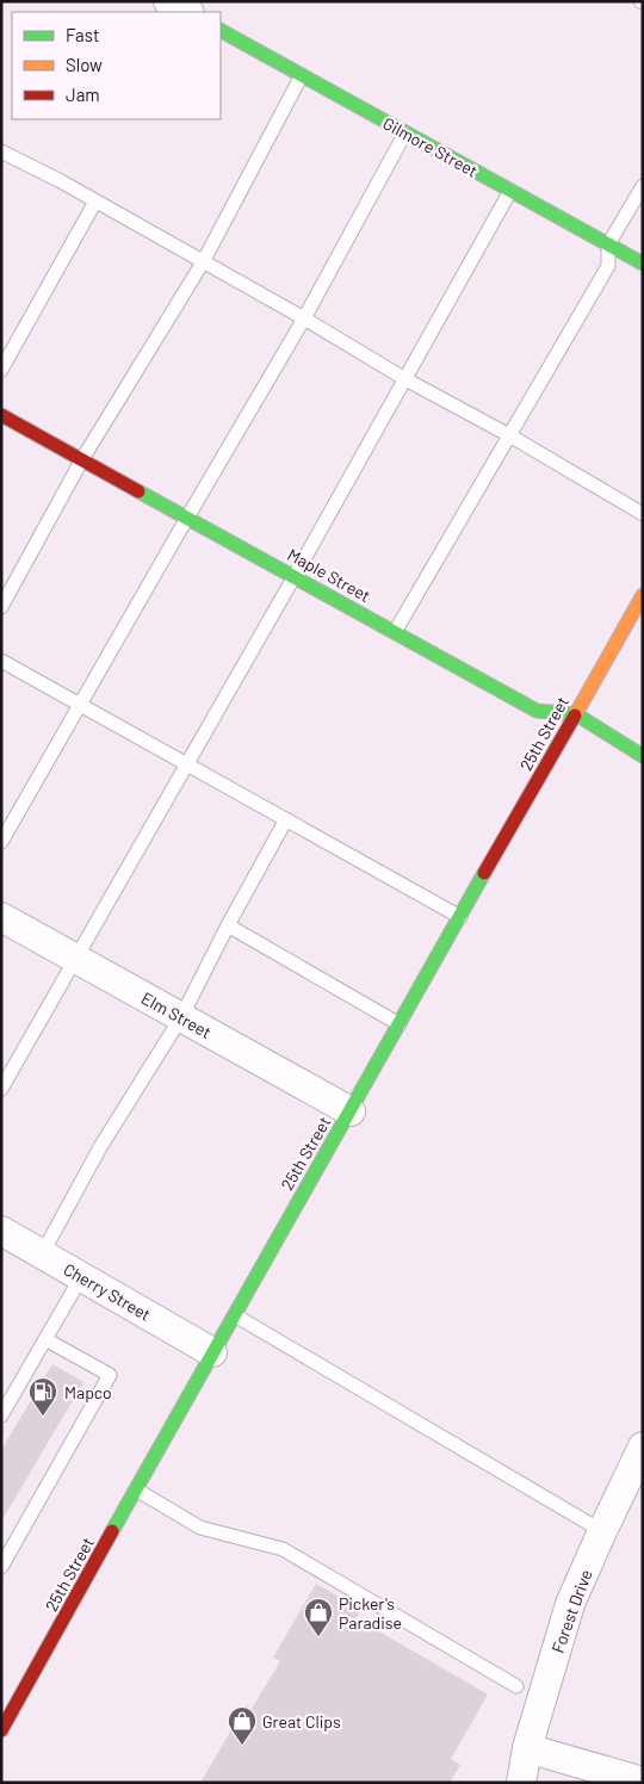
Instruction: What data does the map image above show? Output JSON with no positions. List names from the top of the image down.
{
  "streets": {
    "main road": ["Gilmore Street", "Maple Street", "25th Street"],
    "street": ["Elm Street", "Cherry Street", "Forest Drive"]
  },
  "crossings": [
    ["Maple Street", "25th Street"],
    ["25th Street", "Elm Street"],
    ["25th Street", "Cherry Street"]
  ],
  "places": {
    "fuel station": ["Mapco"],
    "shop": ["Picker's Paradise", "Great Clips"]
  },
  "legend": ["Fast", "Slow", "Jam"]
}
